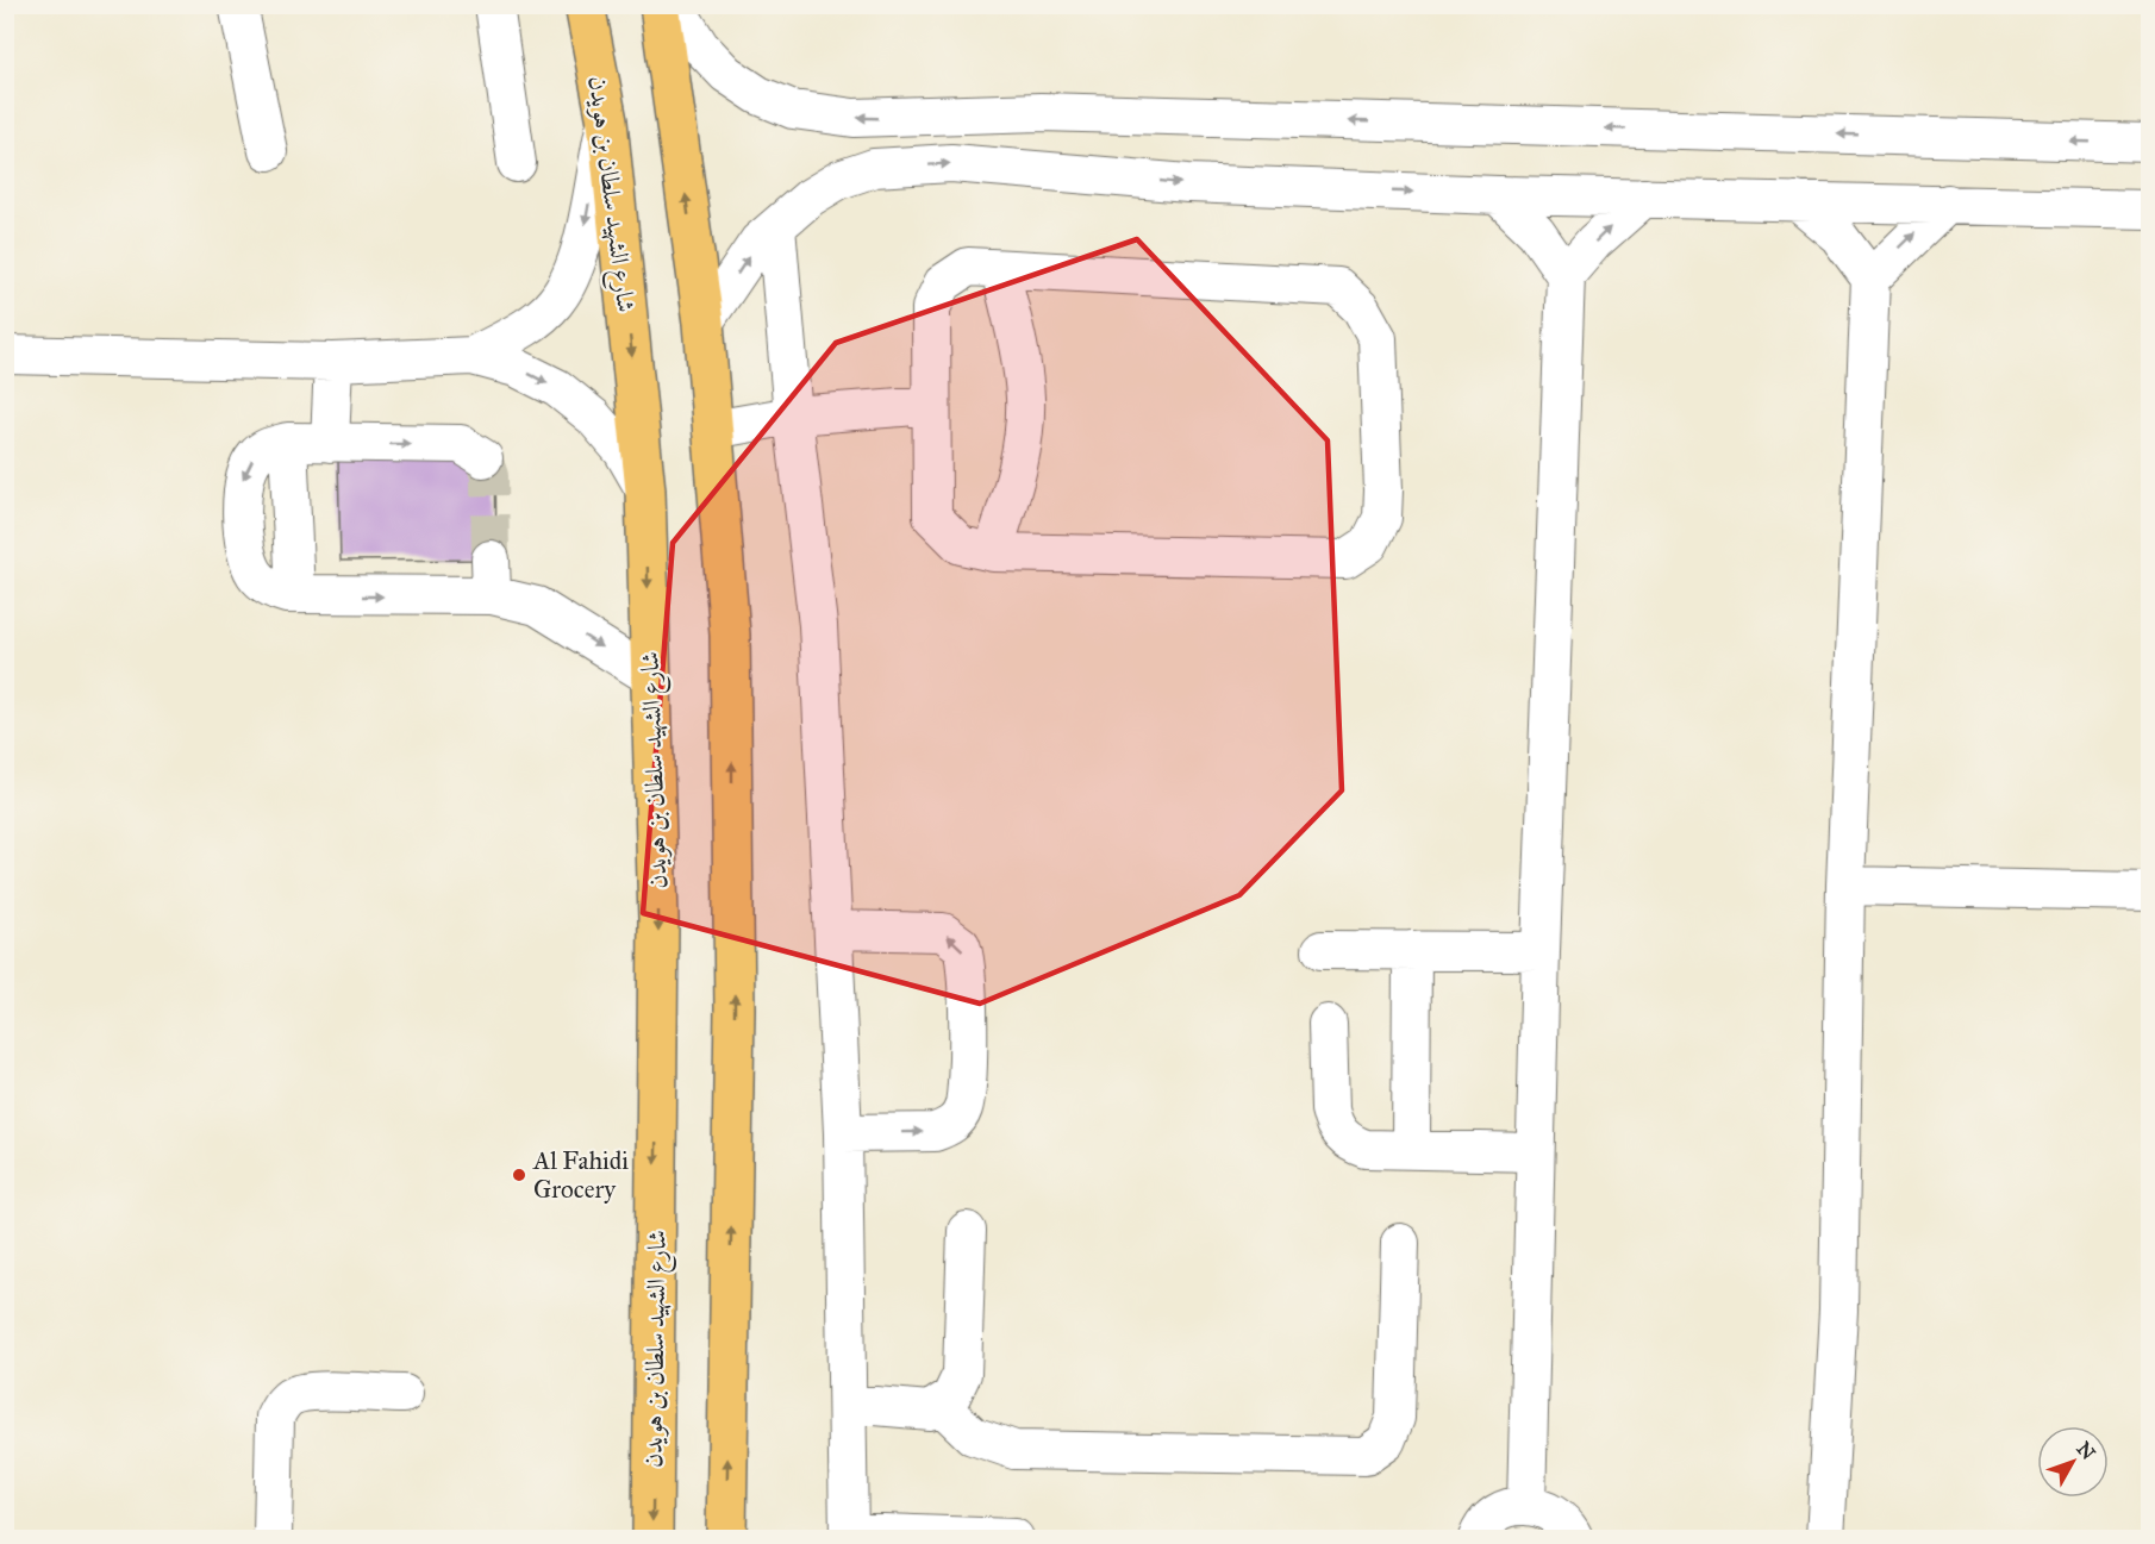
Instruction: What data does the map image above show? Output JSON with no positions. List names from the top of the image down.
{
  "streets": {
    "highway": ["شارع الشهيد سلطان بن هويدن"]
  },
  "places": ["Al Fahidi Grocery"],
  "north": "top right"
}
